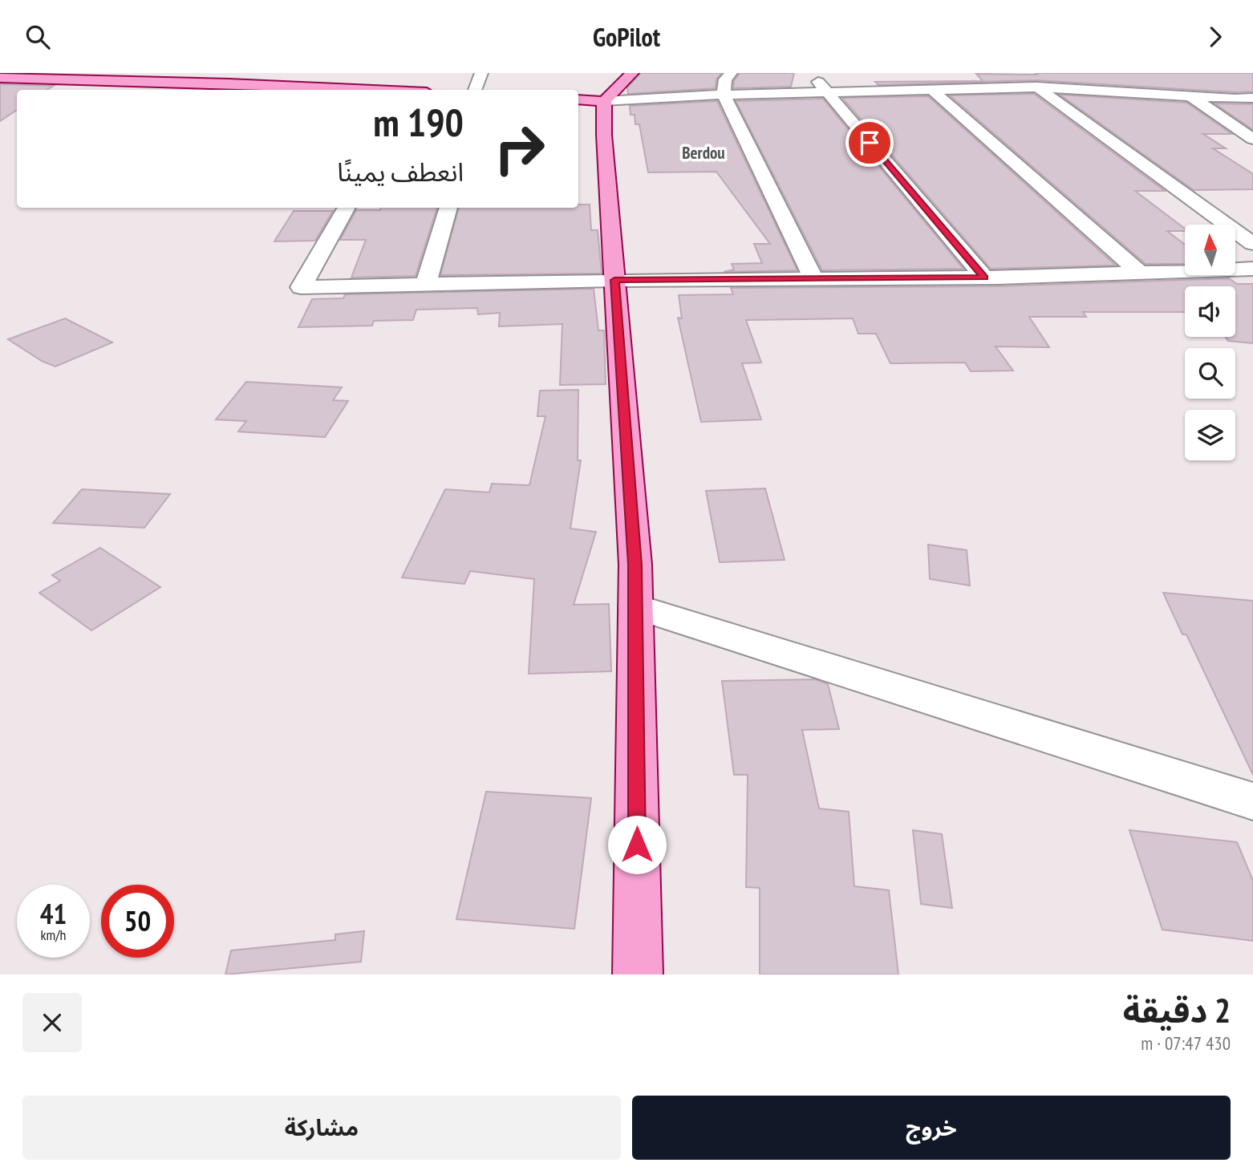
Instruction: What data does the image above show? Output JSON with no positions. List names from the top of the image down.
{
  "districts": ["Berdou"],
  "north": "top",
  "page": {
    "header": "GoPilot",
    "turn": ["190 m", "انعطف يمينًا"],
    "speed": "41 km/h",
    "limit": "50",
    "heading": ["2 دقيقة", "430 m · 07:47"],
    "buttons": ["خروج", "مشاركة"]
  }
}
